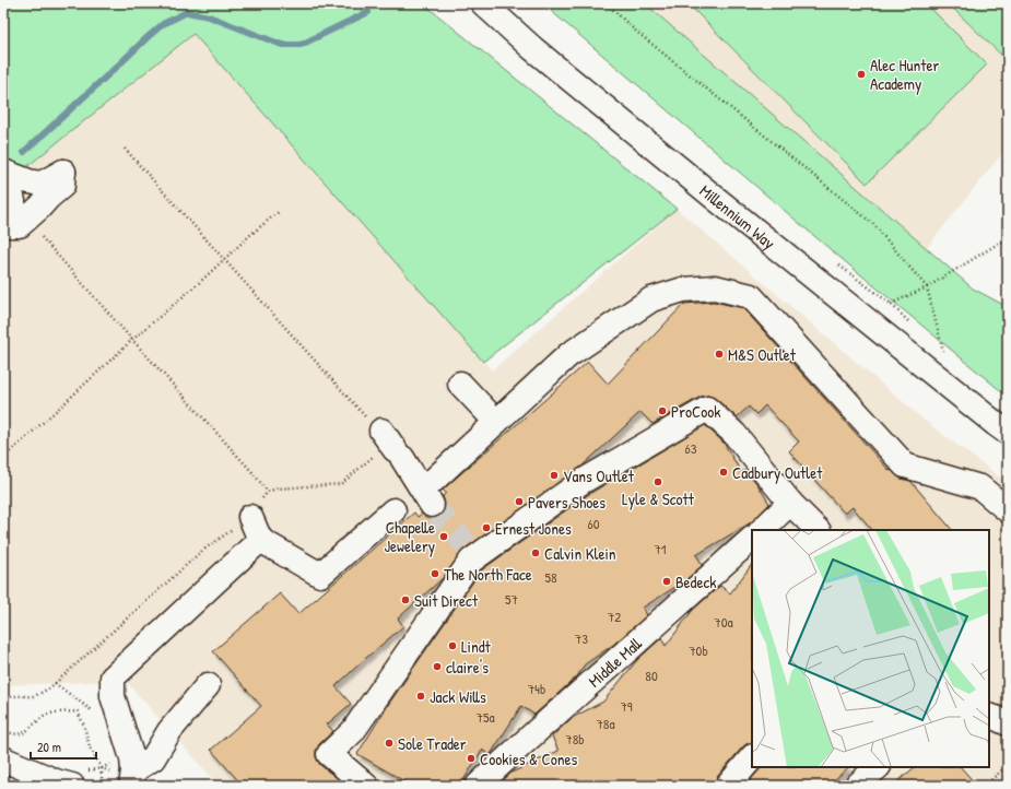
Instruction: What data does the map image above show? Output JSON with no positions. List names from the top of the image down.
{
  "streets": {
    "street": ["Millennium Way", "Middle Mall"]
  },
  "places": [
    "Alec Hunter Academy",
    "M&S Outlet",
    "ProCook",
    "Cadbury Outlet",
    "Vans Outlet",
    "Lyle & Scott",
    "Pavers Shoes",
    "Ernest Jones",
    "Chapelle Jewelery",
    "Calvin Klein",
    "The North Face",
    "Bedeck",
    "Suit Direct",
    "Lindt",
    "claire's",
    "Jack Wills",
    "Sole Trader",
    "Cookies & Cones"
  ],
  "house_numbers": [
    "63",
    "60",
    "71",
    "58",
    "57",
    "72",
    "70a",
    "73",
    "70b",
    "80",
    "74b",
    "79",
    "75a",
    "78a",
    "78b"
  ],
  "scale_bar": "20 m"
}
